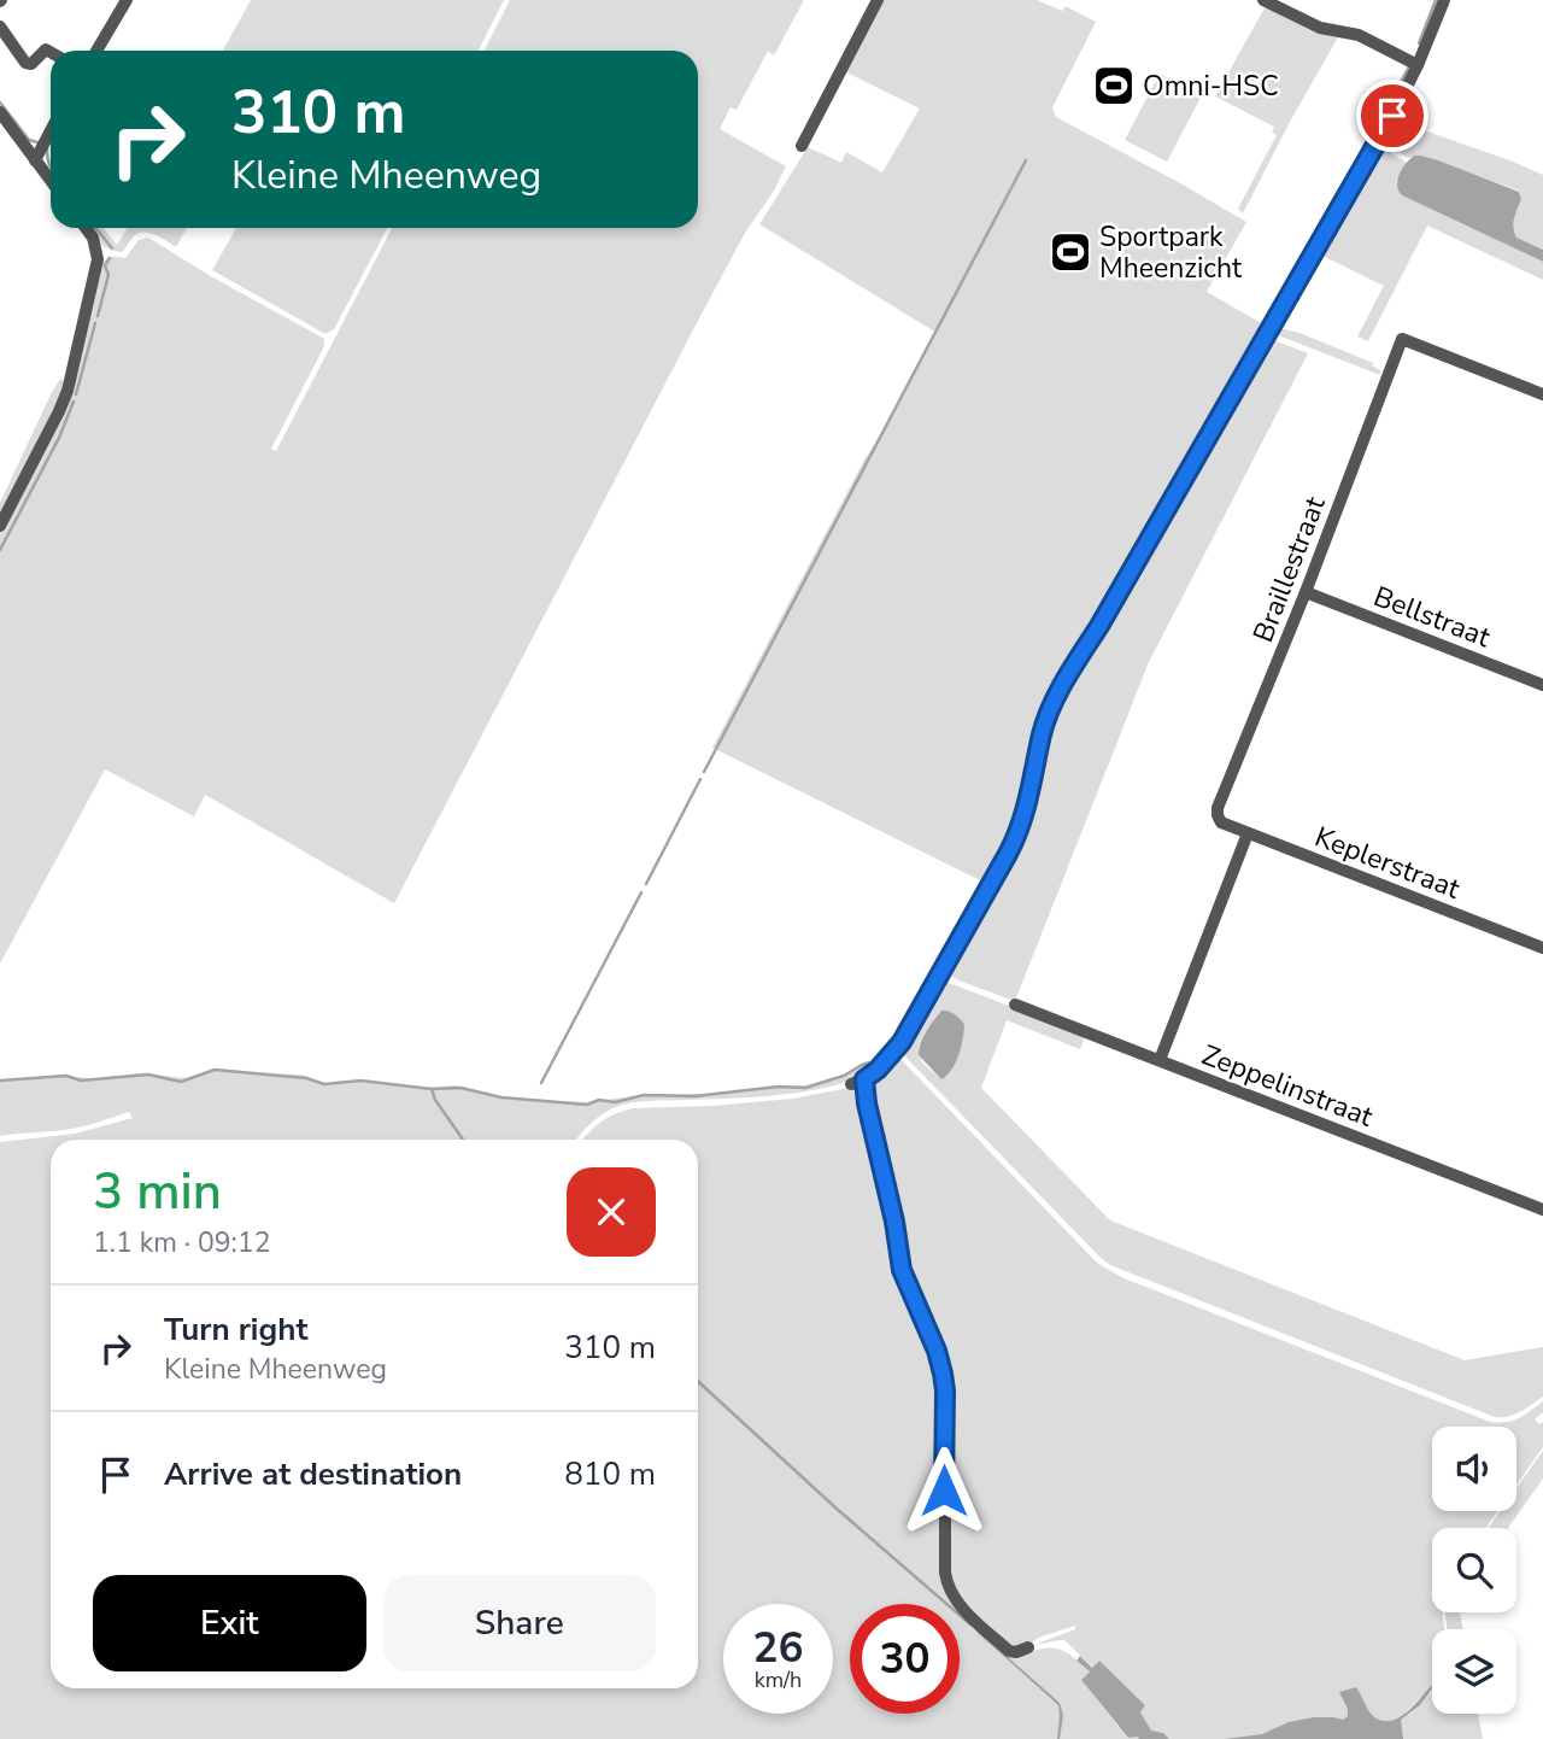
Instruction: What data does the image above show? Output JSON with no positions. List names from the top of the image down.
{
  "streets": {
    "street": [
      "Braillestraat",
      "Bellstraat",
      "Keplerstraat",
      "Zeppelinstraat"
    ]
  },
  "crossings": [
    ["Braillestraat", "Bellstraat"],
    ["Braillestraat", "Keplerstraat"]
  ],
  "places": {
    "sports": ["Omni-HSC", "Sportpark Mheenzicht"]
  },
  "page": {
    "turn": ["310 m", "Kleine Mheenweg"],
    "heading": ["3 min", "1.1 km · 09:12"],
    "list": [
      {
        "name": "Turn right",
        "note": "Kleine Mheenweg",
        "value": "310 m"
      },
      {
        "name": "Arrive at destination",
        "value": "810 m"
      }
    ],
    "buttons": ["Exit", "Share"],
    "speed": "26 km/h",
    "limit": "30"
  }
}
